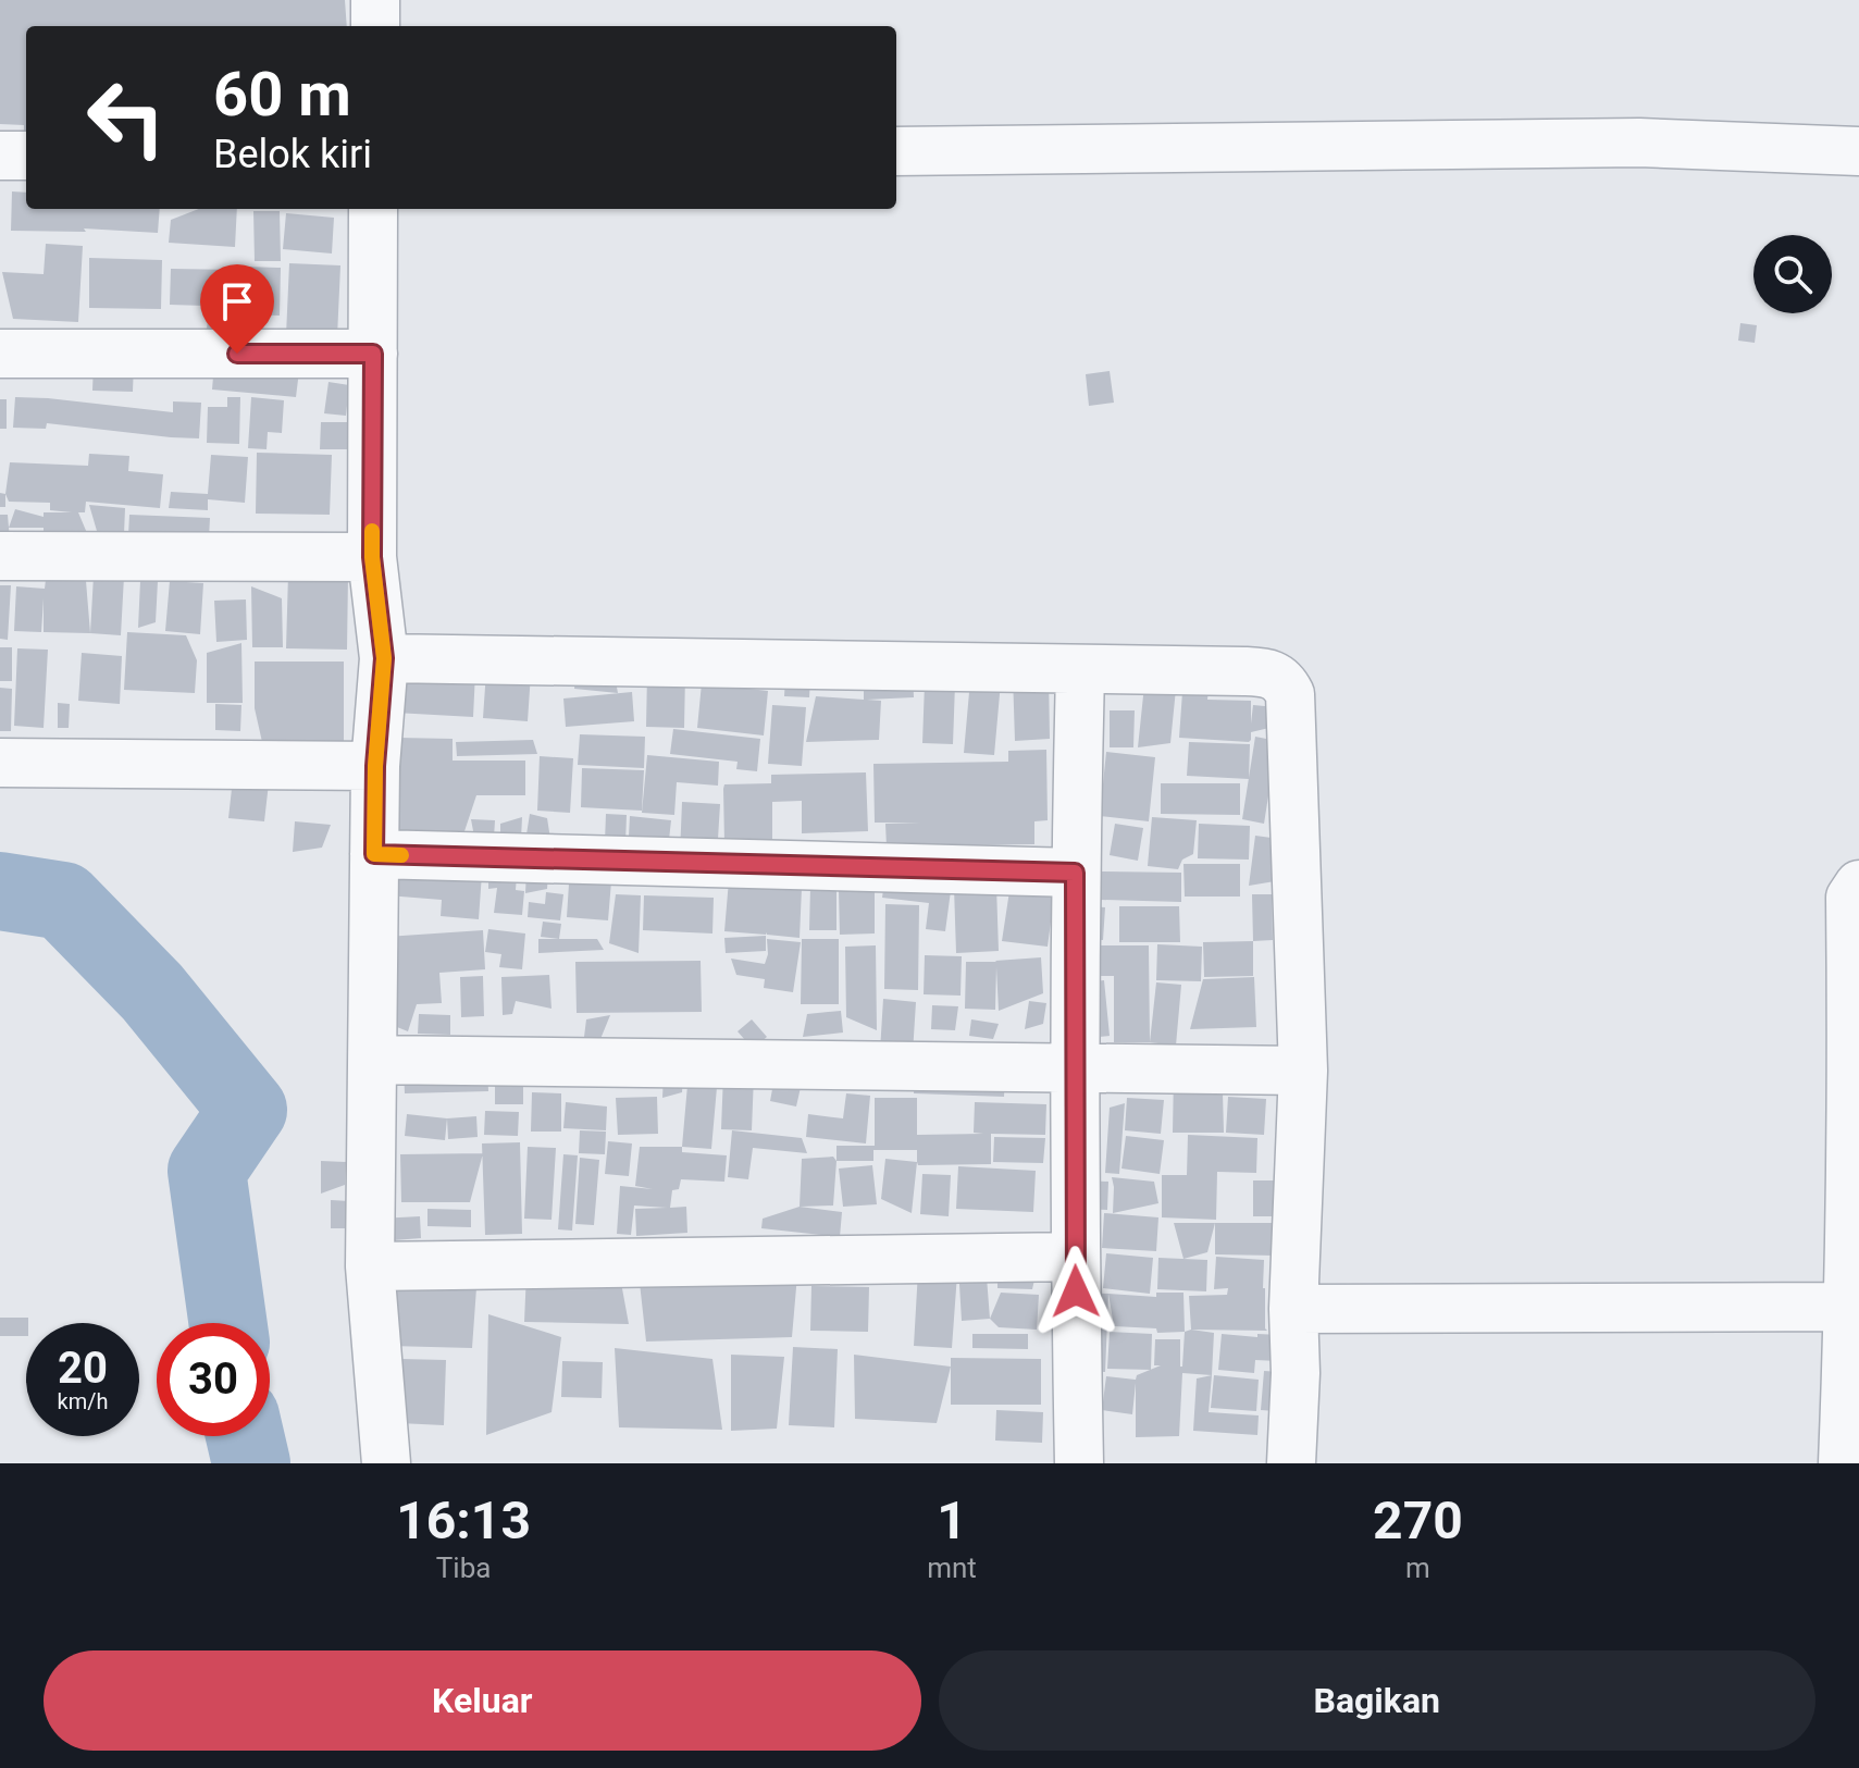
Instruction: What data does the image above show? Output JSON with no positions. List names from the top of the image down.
{
  "page": {
    "turn": ["60 m", "Belok kiri"],
    "speed": "20 km/h",
    "limit": "30",
    "eta": [
      "16:13",
      "Tiba",
      "1",
      "mnt",
      "270",
      "m"
    ],
    "buttons": ["Keluar", "Bagikan"]
  }
}
